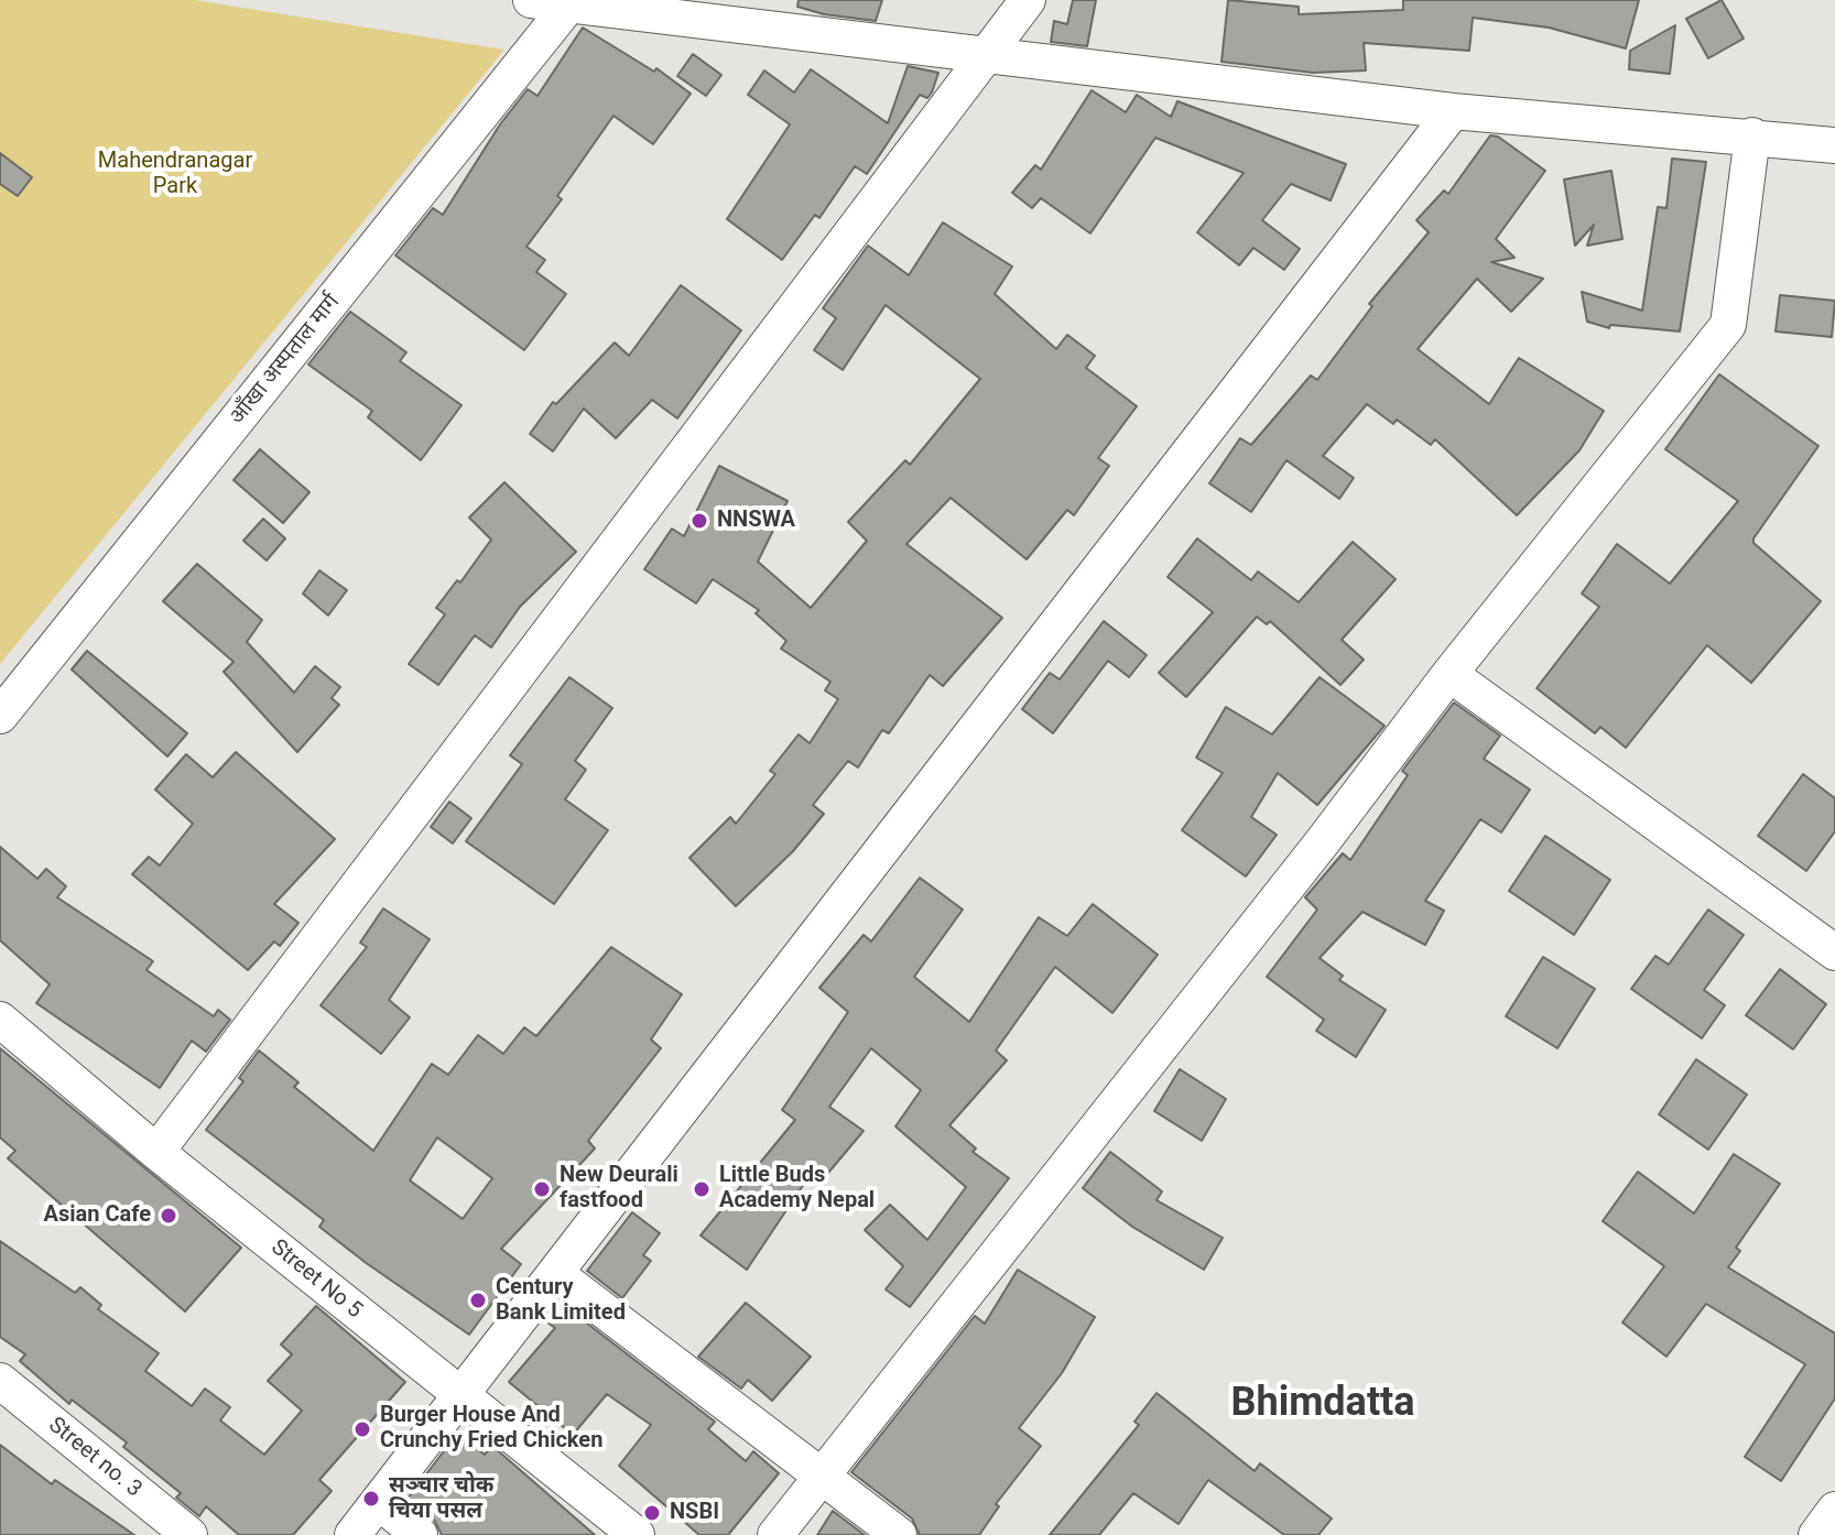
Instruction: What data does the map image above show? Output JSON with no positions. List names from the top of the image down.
{
  "streets": {
    "street": ["आँखा अस्पताल मार्ग", "Street No 5", "Street no. 3"]
  },
  "districts": ["Bhimdatta"],
  "parks": ["Mahendranagar Park"],
  "places": [
    "NNSWA",
    "New Deurali fastfood",
    "Little Buds Academy Nepal",
    "Asian Cafe",
    "Century Bank Limited",
    "Burger House And Crunchy Fried Chicken",
    "सञ्चार चोक चिया पसल",
    "NSBI"
  ]
}
